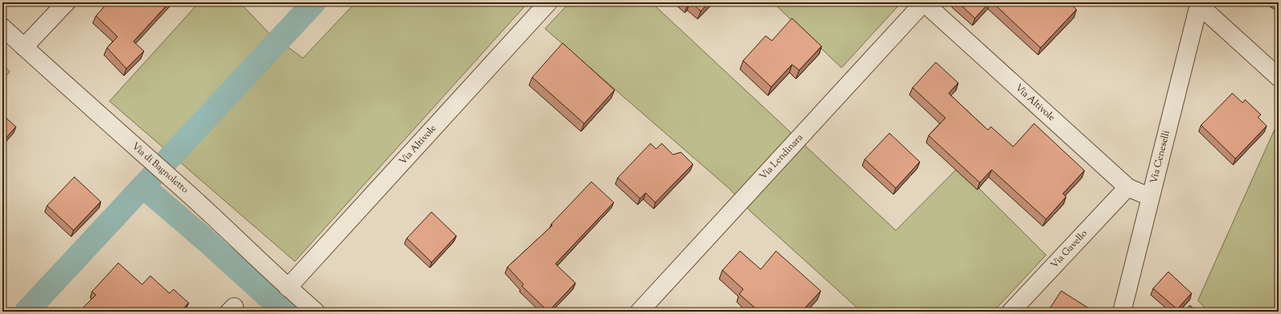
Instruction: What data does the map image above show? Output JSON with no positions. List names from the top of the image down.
{
  "streets": {
    "street": [
      "Via Altivole",
      "Via Lendinara",
      "Via Ceneselli",
      "Via di Bagnoletto",
      "Via Gavello"
    ]
  },
  "crossings": [
    ["Via Altivole", "Via Lendinara"],
    ["Via Altivole", "Via Ceneselli"],
    ["Via Altivole", "Via di Bagnoletto"],
    ["Via Altivole", "Via Gavello"]
  ]
}
